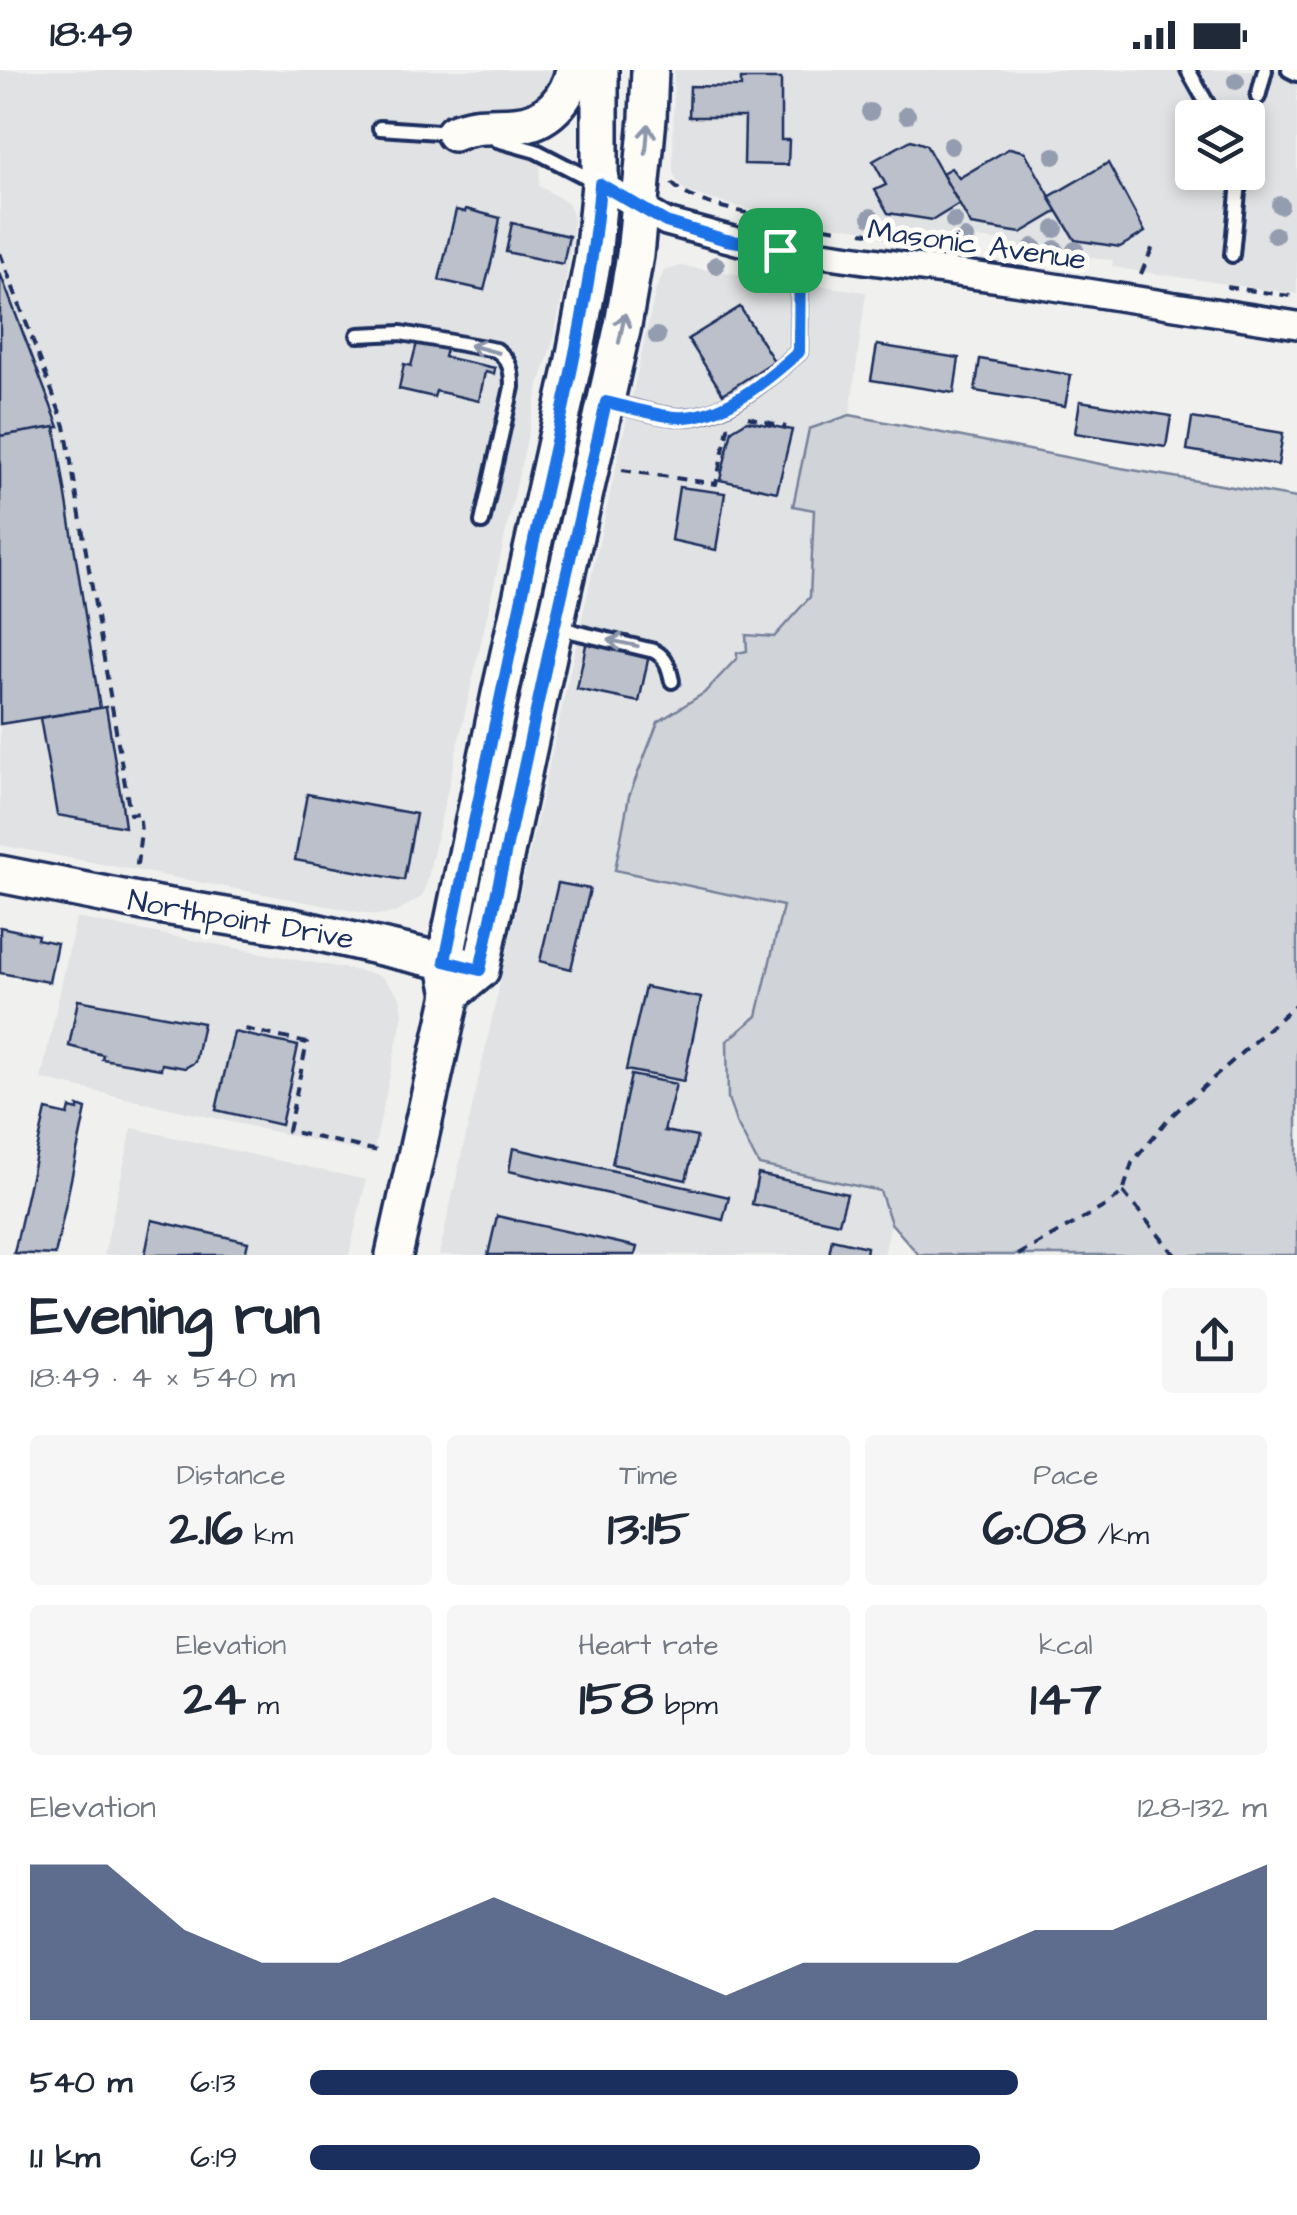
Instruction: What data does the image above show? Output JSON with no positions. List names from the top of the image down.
{
  "streets": {
    "main road": ["Northpoint Drive"],
    "street": ["Masonic Avenue"]
  },
  "page": {
    "status": "18:49",
    "heading": ["Evening run", "18:49 · 4 × 540 m"],
    "stats": [
      ["Distance", "2.16 km"],
      ["Time", "13:15"],
      ["Pace", "6:08 /km"],
      ["Elevation", "24 m"],
      ["Heart rate", "158 bpm"],
      ["kcal", "147"]
    ],
    "chart": ["Elevation", "128–132 m"],
    "list": [
      {
        "name": "540 m",
        "note": "6:13"
      },
      {
        "name": "1.1 km",
        "note": "6:19"
      }
    ]
  }
}
